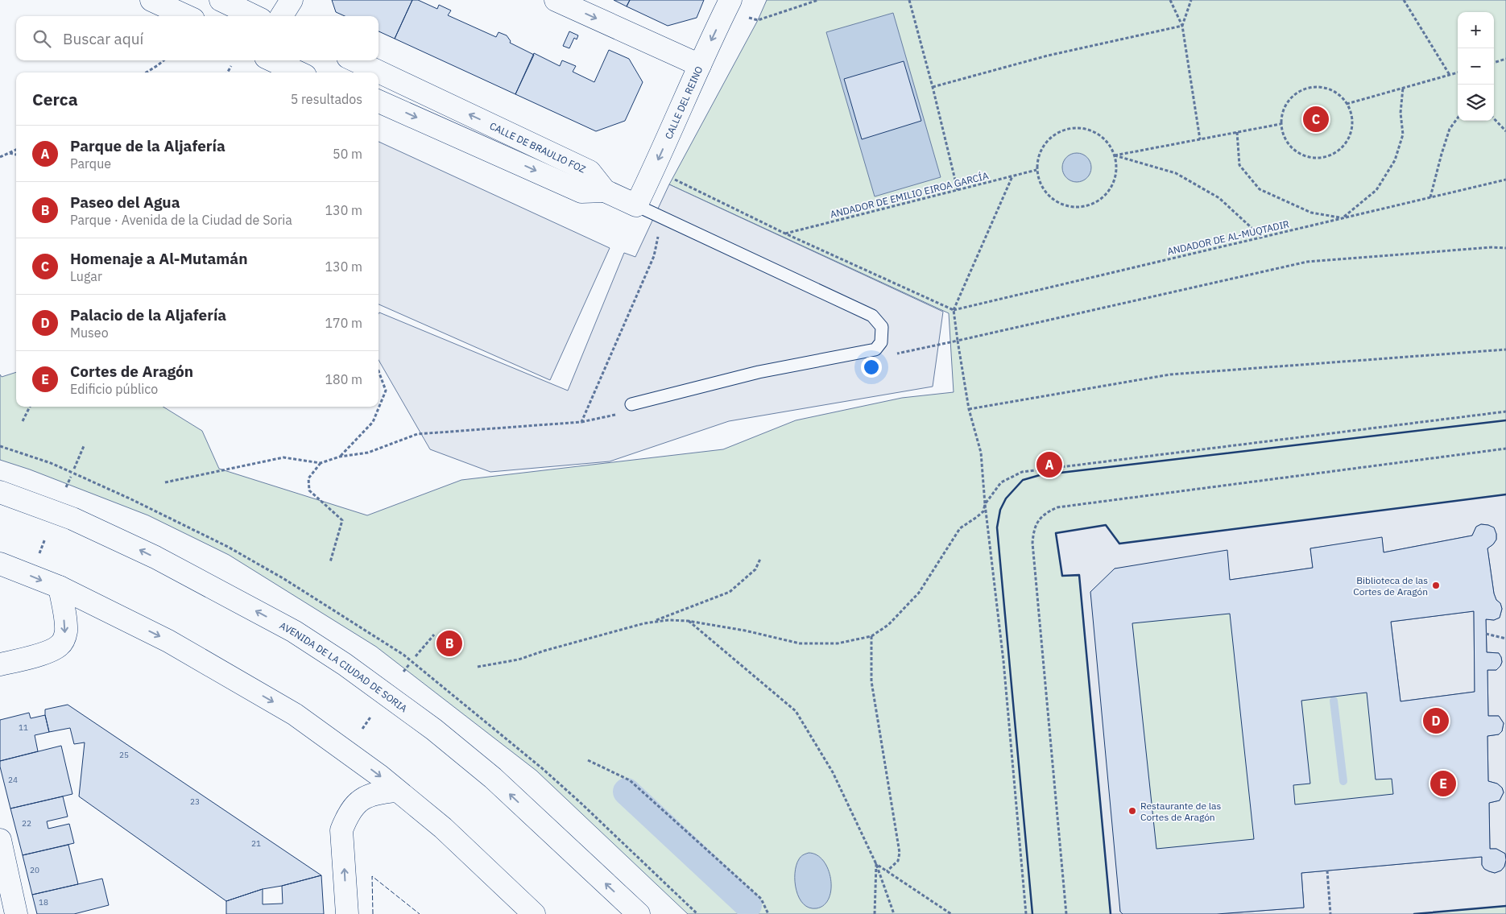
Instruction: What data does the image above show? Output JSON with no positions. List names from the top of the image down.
{
  "streets": {
    "street": ["CALLE DEL REINO", "CALLE DE BRAULIO FOZ", "AVENIDA DE LA CIUDAD DE SORIA"],
    "path": ["ANDADOR DE EMILIO EIROA GARCÍA", "ANDADOR DE AL-MUQTADIR"]
  },
  "one_way": ["CALLE DEL REINO"],
  "places": ["Biblioteca de las Cortes de Aragón", "Restaurante de las Cortes de Aragón"],
  "house_numbers": [
    "11",
    "25",
    "24",
    "23",
    "22",
    "21",
    "20",
    "18"
  ],
  "page": {
    "map_buttons": ["+", "−"],
    "search": "Buscar aquí",
    "heading": ["Cerca", "5 resultados"],
    "pins": [
      "C",
      "A",
      "B",
      "D",
      "E"
    ],
    "list": [
      {
        "mark": "A",
        "name": "Parque de la Aljafería",
        "note": "Parque",
        "value": "50 m"
      },
      {
        "mark": "B",
        "name": "Paseo del Agua",
        "note": "Parque · Avenida de la Ciudad de Soria",
        "value": "130 m"
      },
      {
        "mark": "C",
        "name": "Homenaje a Al-Mutamán",
        "note": "Lugar",
        "value": "130 m"
      },
      {
        "mark": "D",
        "name": "Palacio de la Aljafería",
        "note": "Museo",
        "value": "170 m"
      },
      {
        "mark": "E",
        "name": "Cortes de Aragón",
        "note": "Edificio público",
        "value": "180 m"
      }
    ]
  }
}
